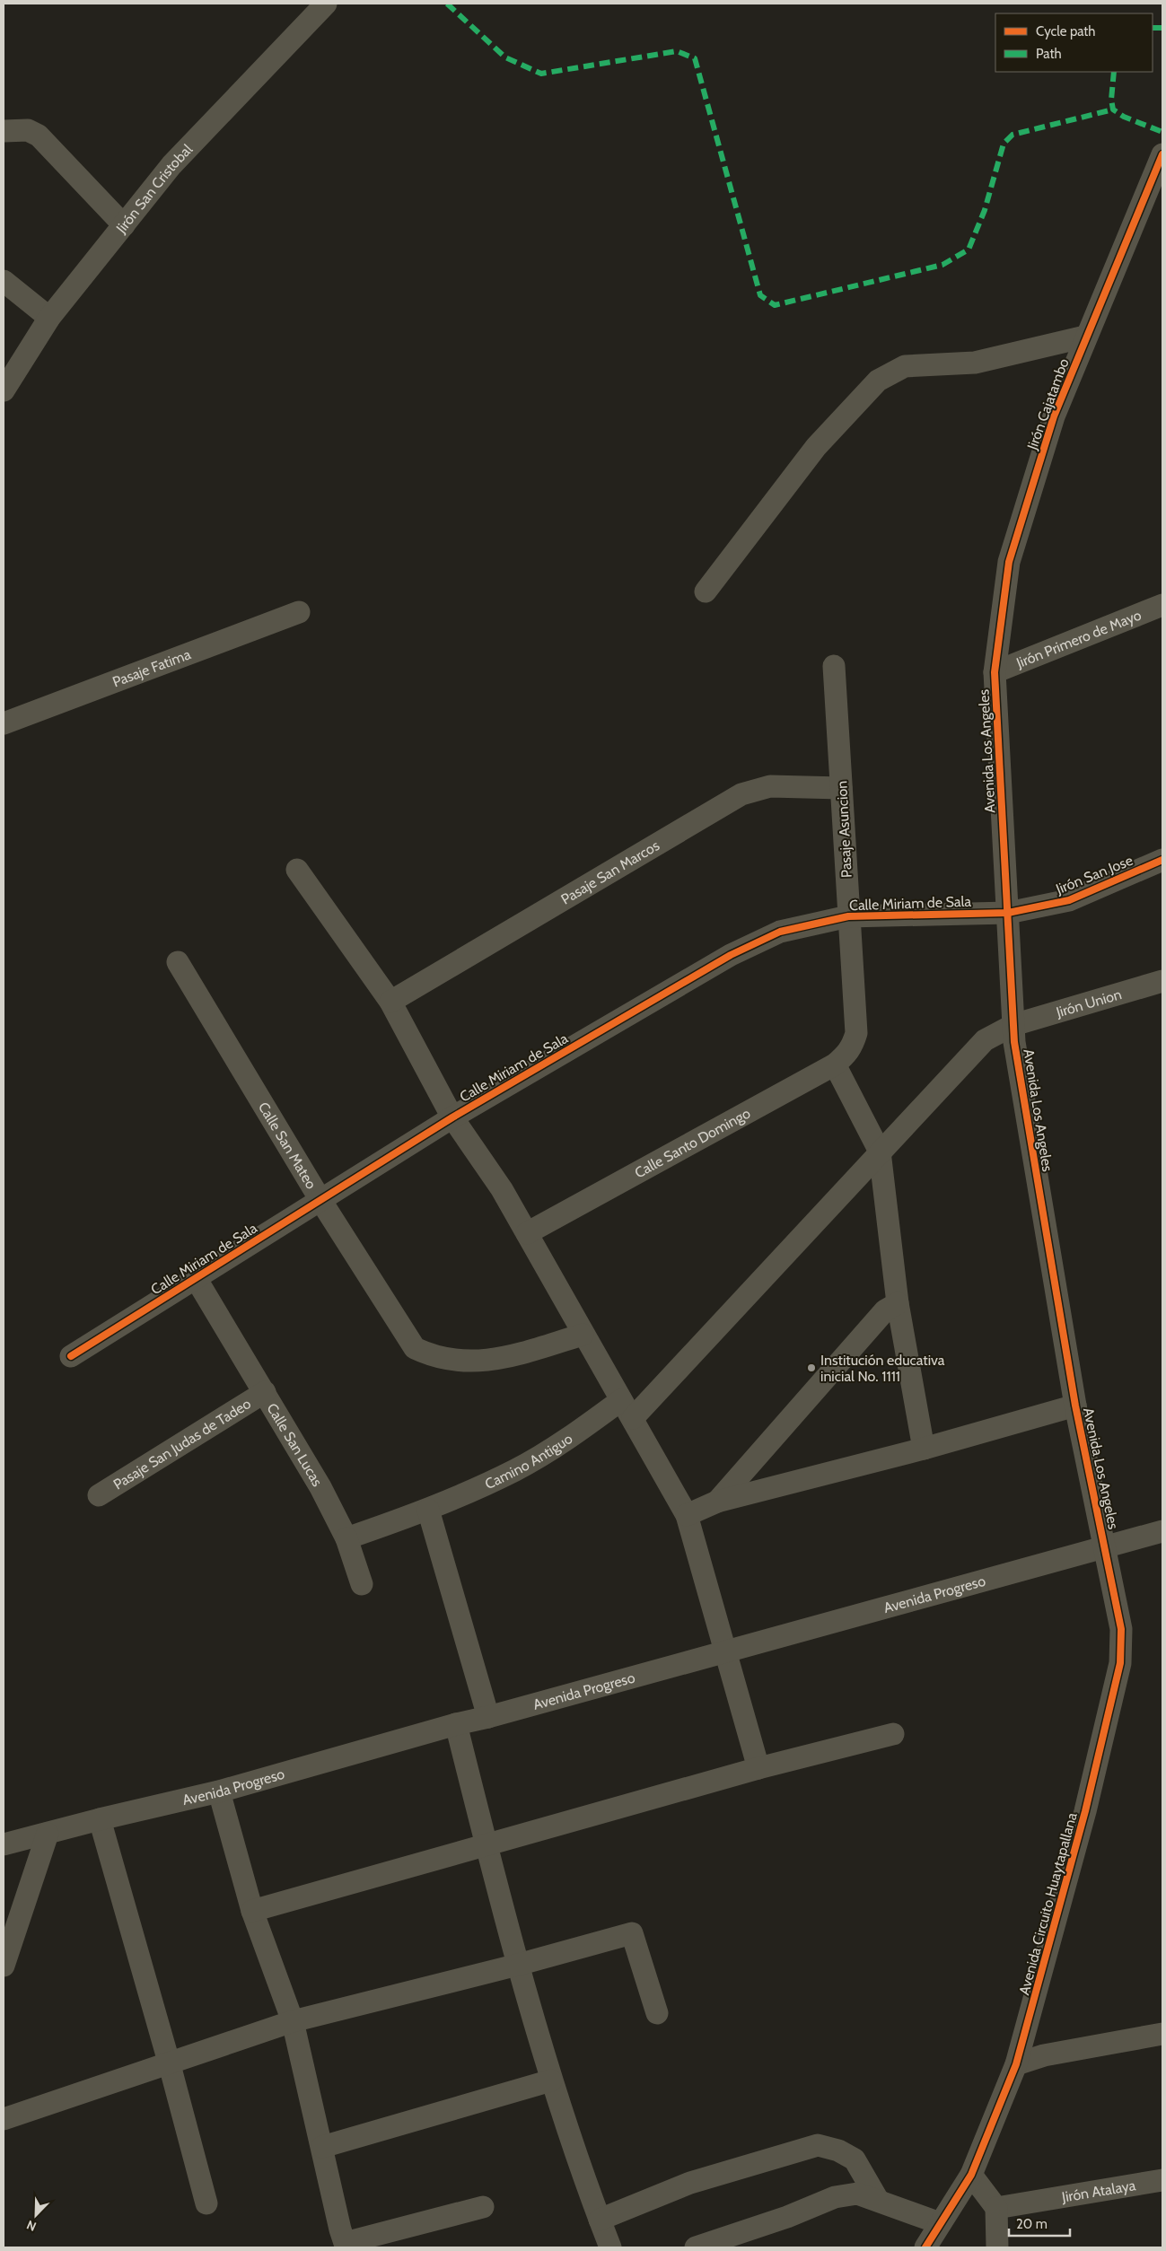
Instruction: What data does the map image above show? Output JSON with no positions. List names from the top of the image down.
{
  "streets": {
    "street": [
      "Jirón San Cristobal",
      "Jirón Cajatambo",
      "Jirón Primero de Mayo",
      "Pasaje Fatima",
      "Avenida Los Angeles",
      "Pasaje Asuncion",
      "Pasaje San Marcos",
      "Jirón San Jose",
      "Calle Miriam de Sala",
      "Jirón Union",
      "Calle Santo Domingo",
      "Calle San Mateo",
      "Pasaje San Judas de Tadeo",
      "Calle San Lucas",
      "Camino Antiguo",
      "Avenida Progreso",
      "Avenida Circuito Huaytapallana",
      "Jirón Atalaya"
    ]
  },
  "crossings": [
    ["Jirón Cajatambo", "Jirón Primero de Mayo"],
    ["Jirón Cajatambo", "Avenida Los Angeles"],
    ["Jirón Primero de Mayo", "Avenida Los Angeles"],
    ["Avenida Los Angeles", "Jirón San Jose"],
    ["Avenida Los Angeles", "Calle Miriam de Sala"],
    ["Avenida Los Angeles", "Jirón Union"],
    ["Avenida Los Angeles", "Avenida Progreso"],
    ["Avenida Los Angeles", "Avenida Circuito Huaytapallana"],
    ["Pasaje Asuncion", "Pasaje San Marcos"],
    ["Pasaje Asuncion", "Calle Miriam de Sala"],
    ["Pasaje Asuncion", "Calle Santo Domingo"],
    ["Jirón San Jose", "Calle Miriam de Sala"],
    ["Calle Miriam de Sala", "Calle San Mateo"],
    ["Calle Miriam de Sala", "Calle San Lucas"],
    ["Jirón Union", "Camino Antiguo"],
    ["Pasaje San Judas de Tadeo", "Calle San Lucas"],
    ["Avenida Progreso", "Avenida Circuito Huaytapallana"]
  ],
  "places": ["Institución educativa inicial No. 1111"],
  "legend": ["Cycle path", "Path"],
  "scale_bar": "20 m",
  "north": "bottom left"
}
